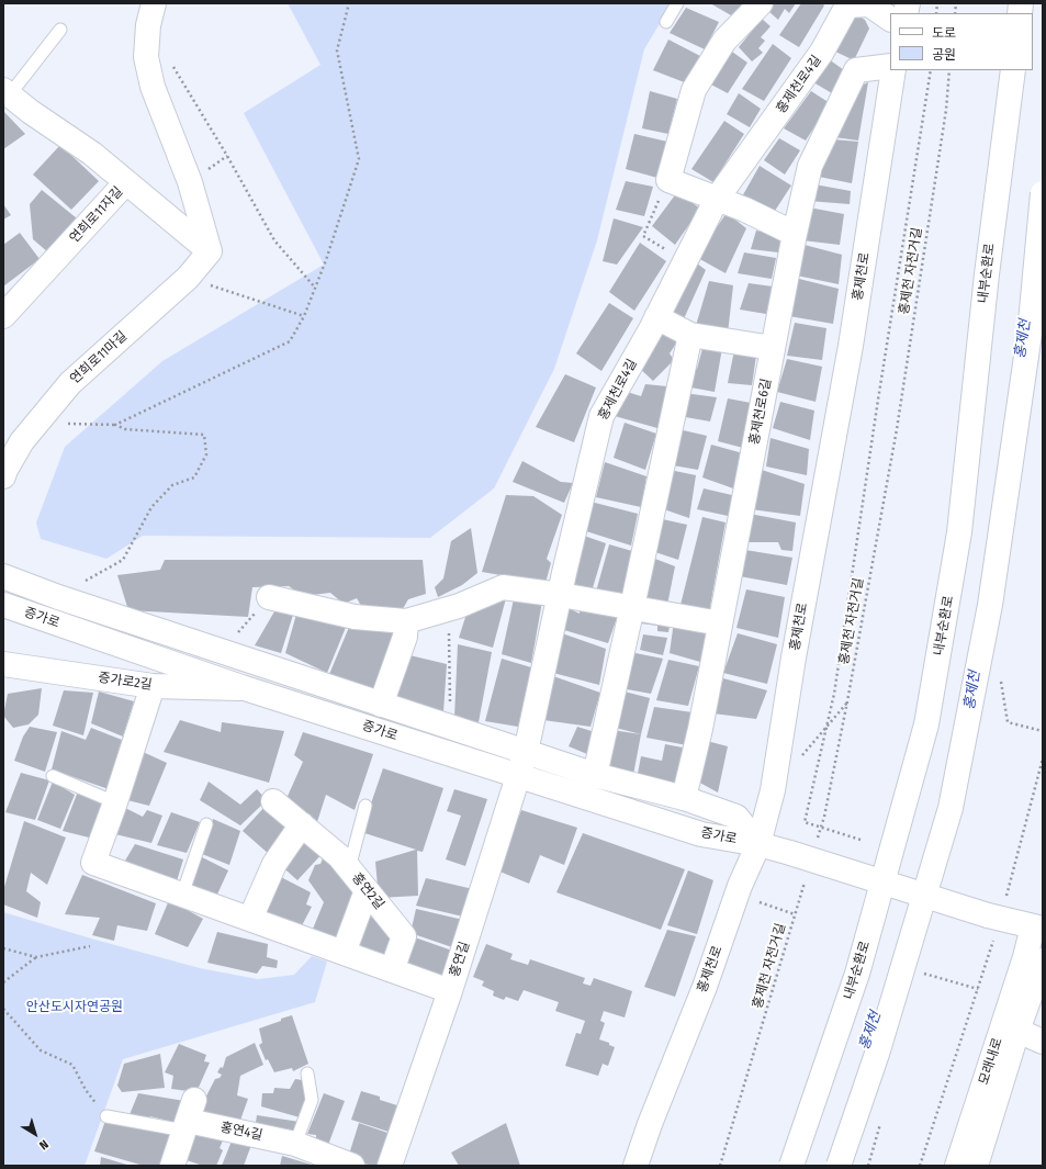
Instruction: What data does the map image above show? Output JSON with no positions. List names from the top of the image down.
{
  "streets": {
    "main road": [
      "홍제천로4길",
      "연희로11자길",
      "내부순환로",
      "홍제천로",
      "연희로11마길",
      "홍제천로6길",
      "증가로",
      "증가로2길",
      "홍연2길",
      "홍연길",
      "모래내로",
      "홍연4길"
    ],
    "path": ["홍제천 자전거길"]
  },
  "crossings": [
    ["홍제천로4길", "증가로"],
    ["홍제천로4길", "홍연길"],
    ["홍제천로", "증가로"],
    ["홍제천로6길", "증가로"],
    ["증가로", "증가로2길"],
    ["증가로", "홍연길"]
  ],
  "water": ["홍제천"],
  "parks": ["안산도시자연공원"],
  "legend": ["도로", "공원"],
  "north": "bottom right"
}
